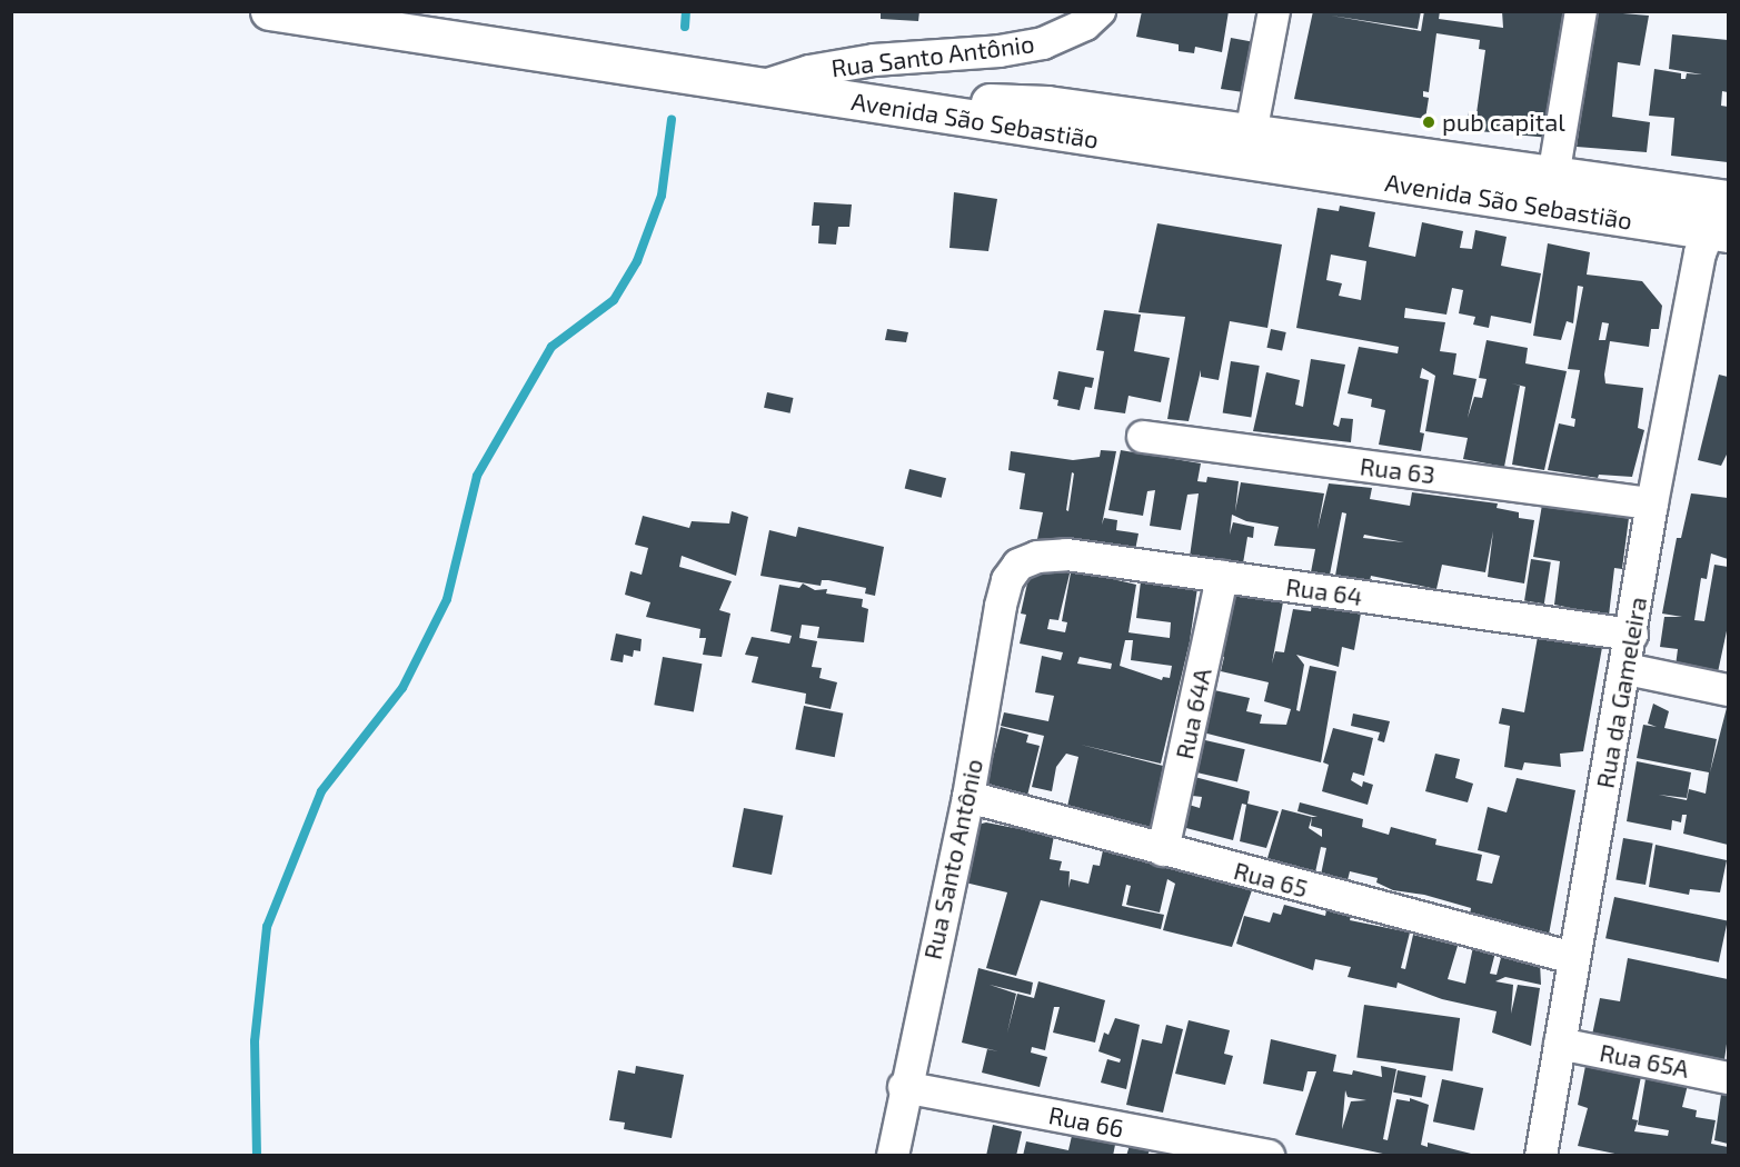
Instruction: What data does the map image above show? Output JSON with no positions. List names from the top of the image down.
{
  "streets": {
    "main road": ["Avenida São Sebastião"],
    "street": [
      "Rua Santo Antônio",
      "Rua 63",
      "Rua 64",
      "Rua da Gameleira",
      "Rua 64A",
      "Rua 65",
      "Rua 65A",
      "Rua 66"
    ]
  },
  "crossings": [
    ["Rua Santo Antônio", "Rua 64"],
    ["Rua Santo Antônio", "Rua 65"],
    ["Rua Santo Antônio", "Rua 66"],
    ["Avenida São Sebastião", "Rua da Gameleira"],
    ["Rua 63", "Rua da Gameleira"],
    ["Rua 64", "Rua da Gameleira"],
    ["Rua 64", "Rua 64A"],
    ["Rua da Gameleira", "Rua 65"],
    ["Rua da Gameleira", "Rua 65A"],
    ["Rua 64A", "Rua 65"]
  ],
  "places": ["pub capital"]
}
